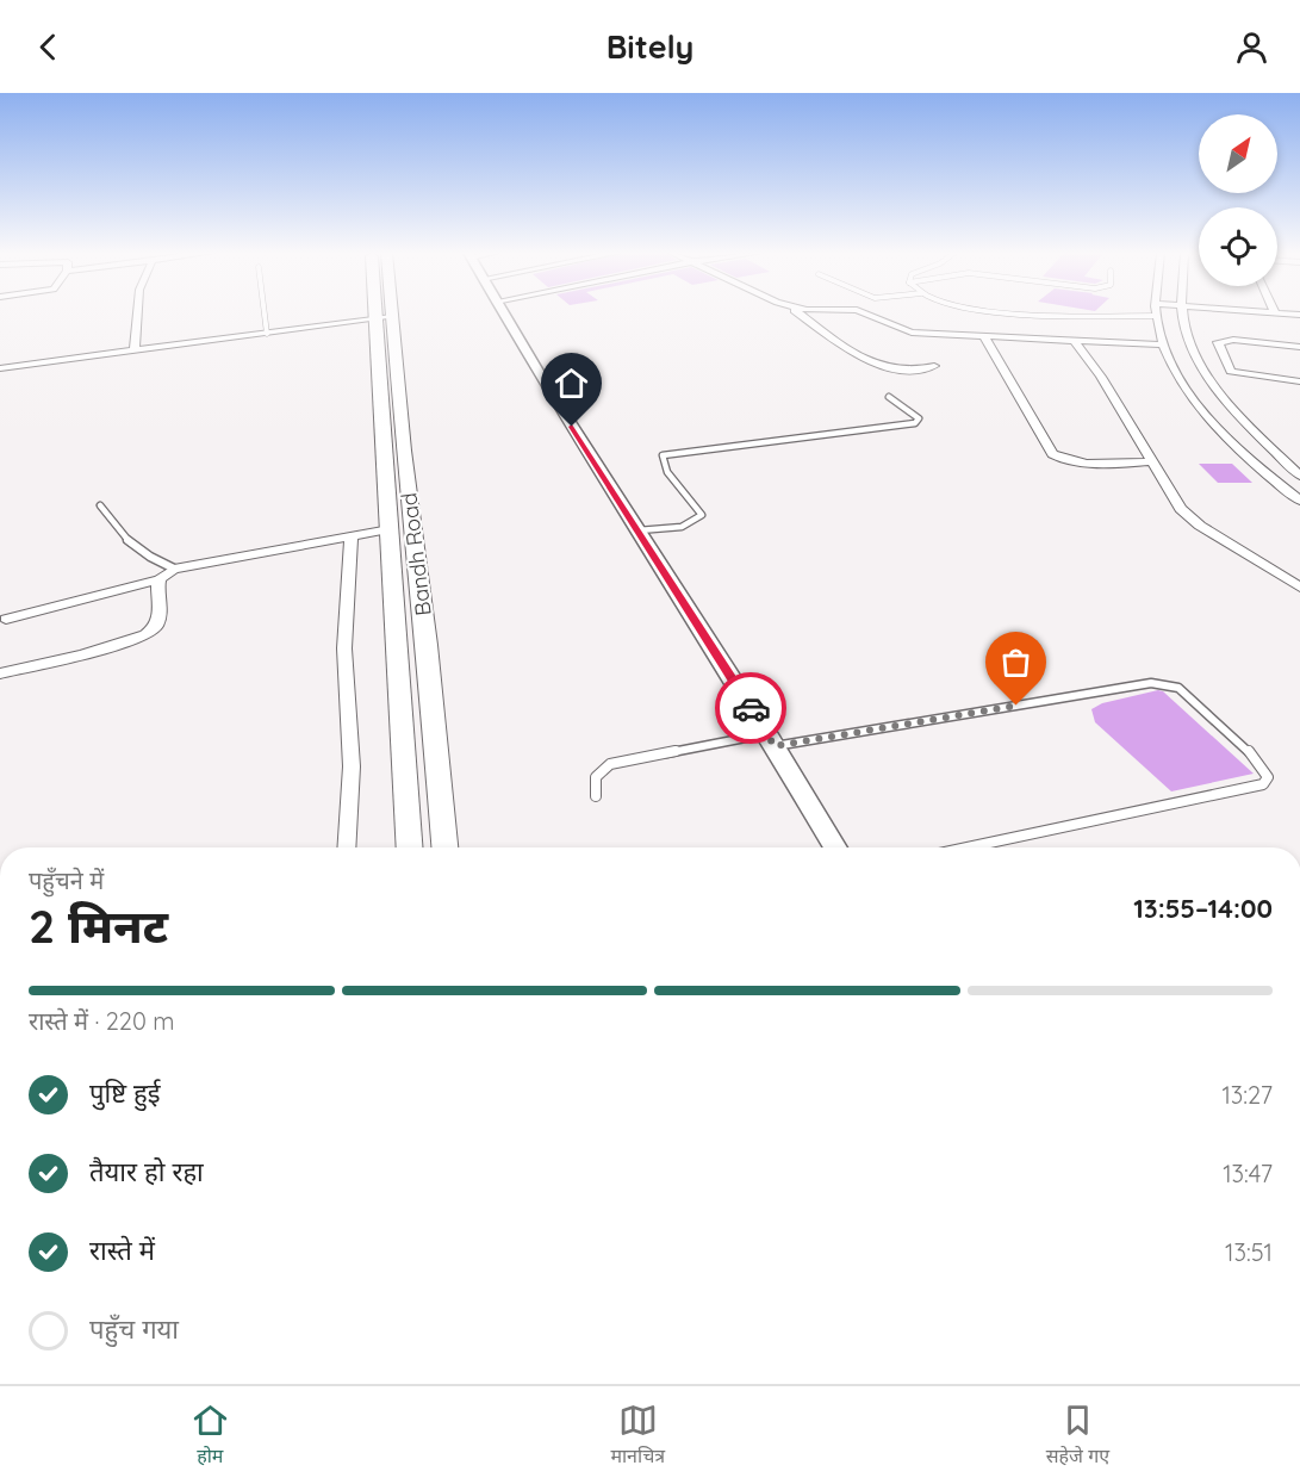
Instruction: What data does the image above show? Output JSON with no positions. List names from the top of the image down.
{
  "streets": {
    "main road": ["Bandh Road"]
  },
  "north": "top right",
  "page": {
    "header": "Bitely",
    "heading": ["2 मिनट", "पहुँचने में", "13:55–14:00"],
    "bar": "रास्ते में · 220 m",
    "list": [
      ["पुष्टि हुई", "13:27"],
      ["तैयार हो रहा", "13:47"],
      ["रास्ते में", "13:51"],
      "पहुँच गया"
    ],
    "tabs": ["होम", "मानचित्र", "सहेजे गए"]
  }
}
